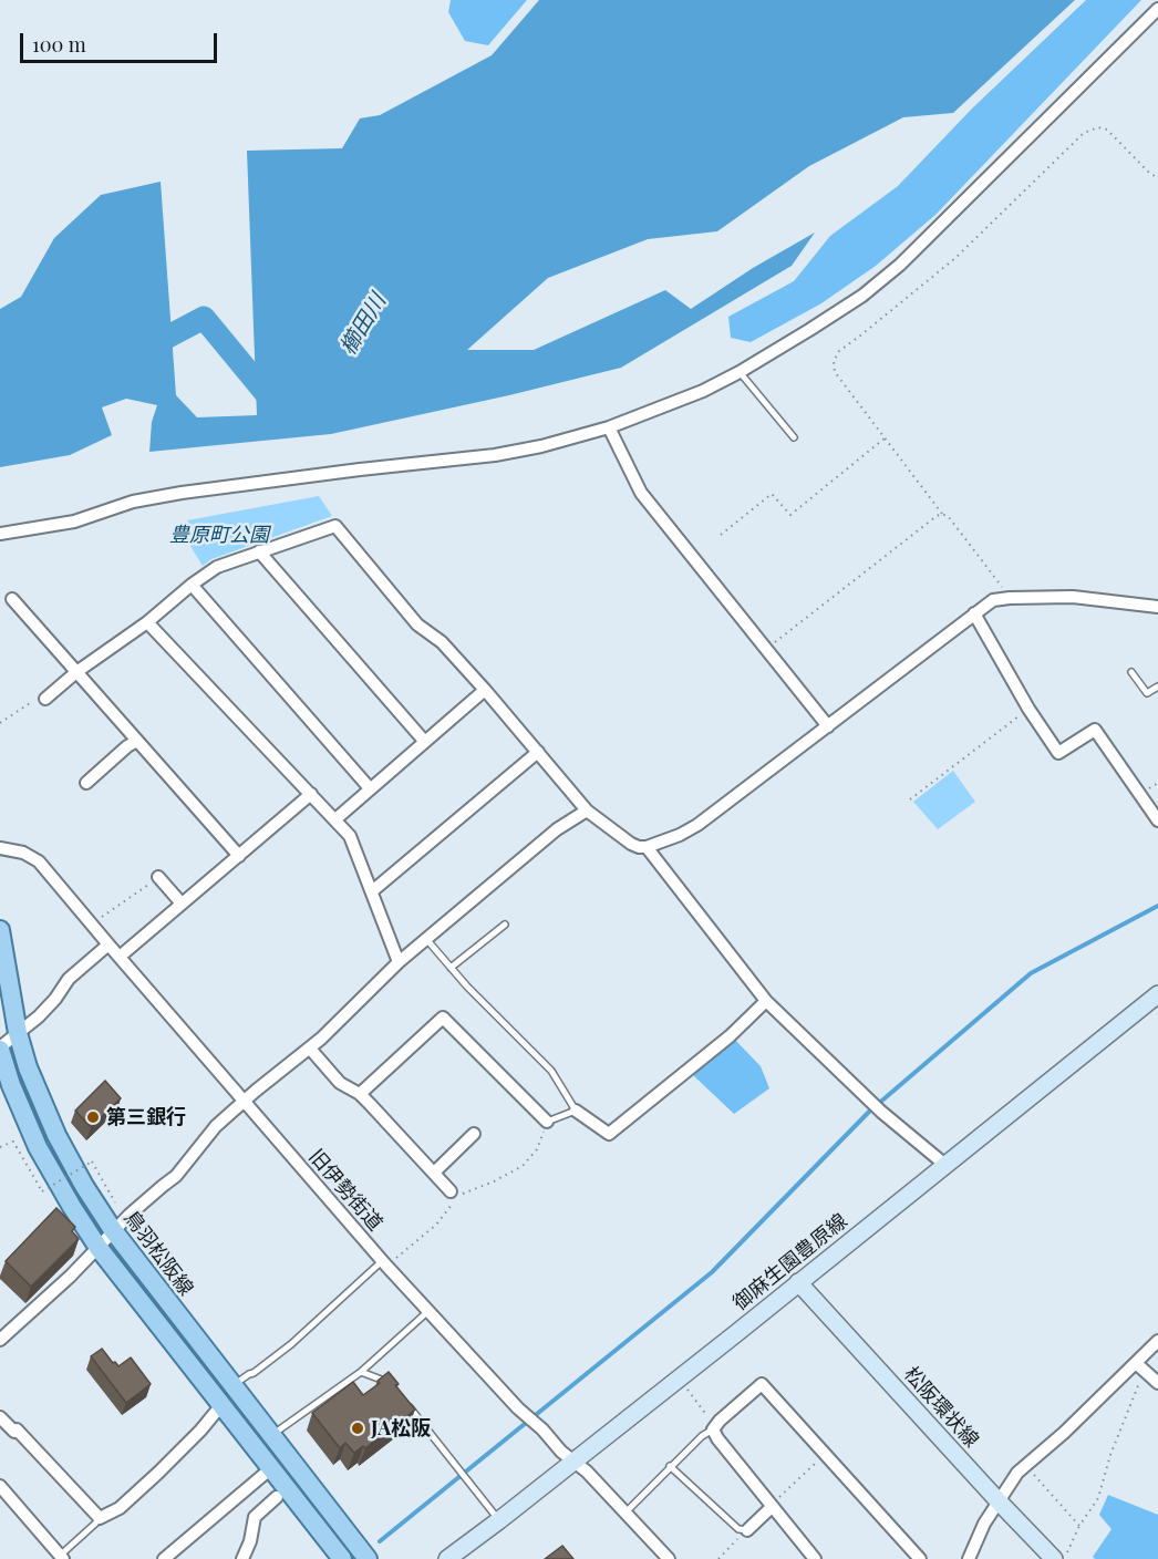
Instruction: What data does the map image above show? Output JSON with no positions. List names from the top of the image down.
{
  "streets": {
    "main road": ["鳥羽松阪線", "御麻生園豊原線", "松阪環状線"],
    "street": ["旧伊勢街道"]
  },
  "crossings": [
    ["旧伊勢街道", "御麻生園豊原線"],
    ["御麻生園豊原線", "松阪環状線"]
  ],
  "water": ["櫛田川"],
  "parks": ["豊原町公園"],
  "places": ["第三銀行", "JA松阪"],
  "scale_bar": "100 m"
}
